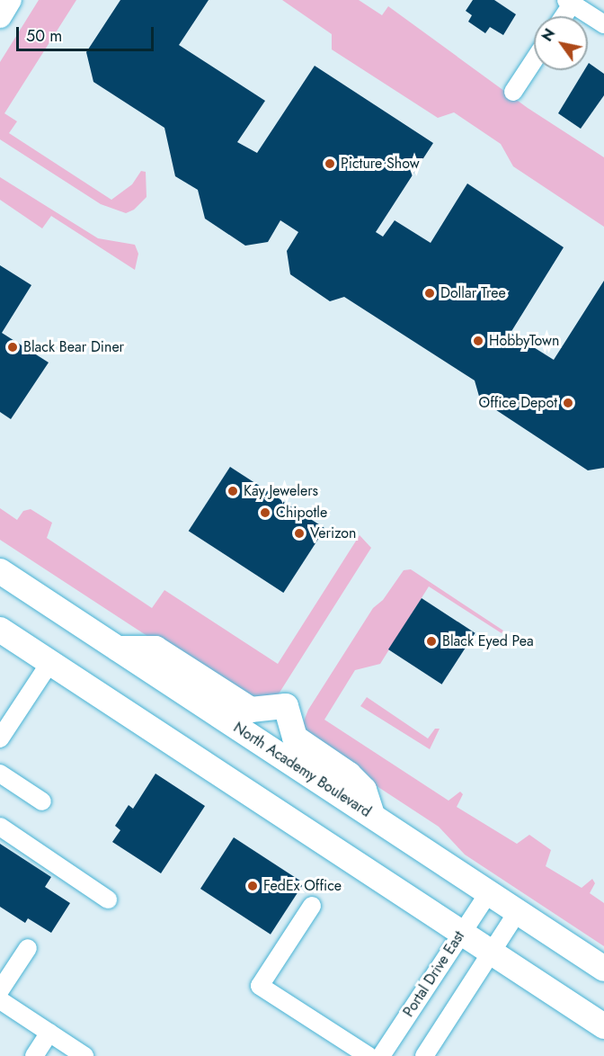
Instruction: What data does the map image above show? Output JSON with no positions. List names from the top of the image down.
{
  "streets": {
    "highway": ["North Academy Boulevard"],
    "street": ["Portal Drive East"]
  },
  "crossings": [
    ["North Academy Boulevard", "Portal Drive East"]
  ],
  "places": [
    "Picture Show",
    "Dollar Tree",
    "HobbyTown",
    "Black Bear Diner",
    "Office Depot",
    "Kay Jewelers",
    "Chipotle",
    "Verizon",
    "Black Eyed Pea",
    "FedEx Office"
  ],
  "scale_bar": "50 m",
  "north": "top left"
}
